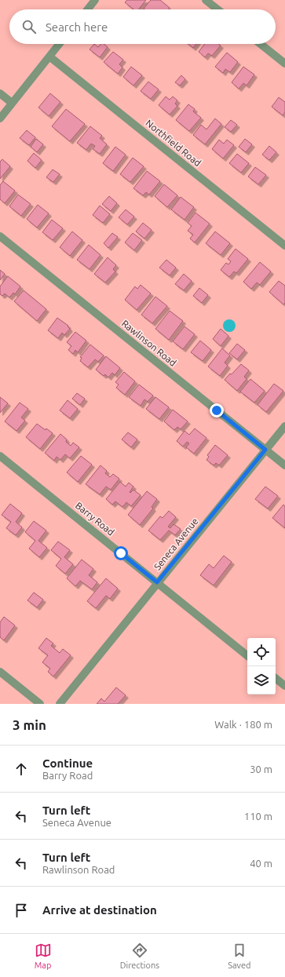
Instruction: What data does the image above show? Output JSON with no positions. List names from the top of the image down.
{
  "streets": {
    "street": [
      "Northfield Road",
      "Rawlinson Road",
      "Barry Road",
      "Seneca Avenue"
    ]
  },
  "crossings": [
    ["Rawlinson Road", "Seneca Avenue"],
    ["Barry Road", "Seneca Avenue"]
  ],
  "page": {
    "search": "Search here",
    "heading": ["3 min", "Walk · 180 m"],
    "list": [
      ["Continue", "Barry Road", "30 m"],
      ["Turn left", "Seneca Avenue", "110 m"],
      ["Turn left", "Rawlinson Road", "40 m"],
      "Arrive at destination"
    ],
    "nav": ["Map", "Directions", "Saved"]
  }
}
